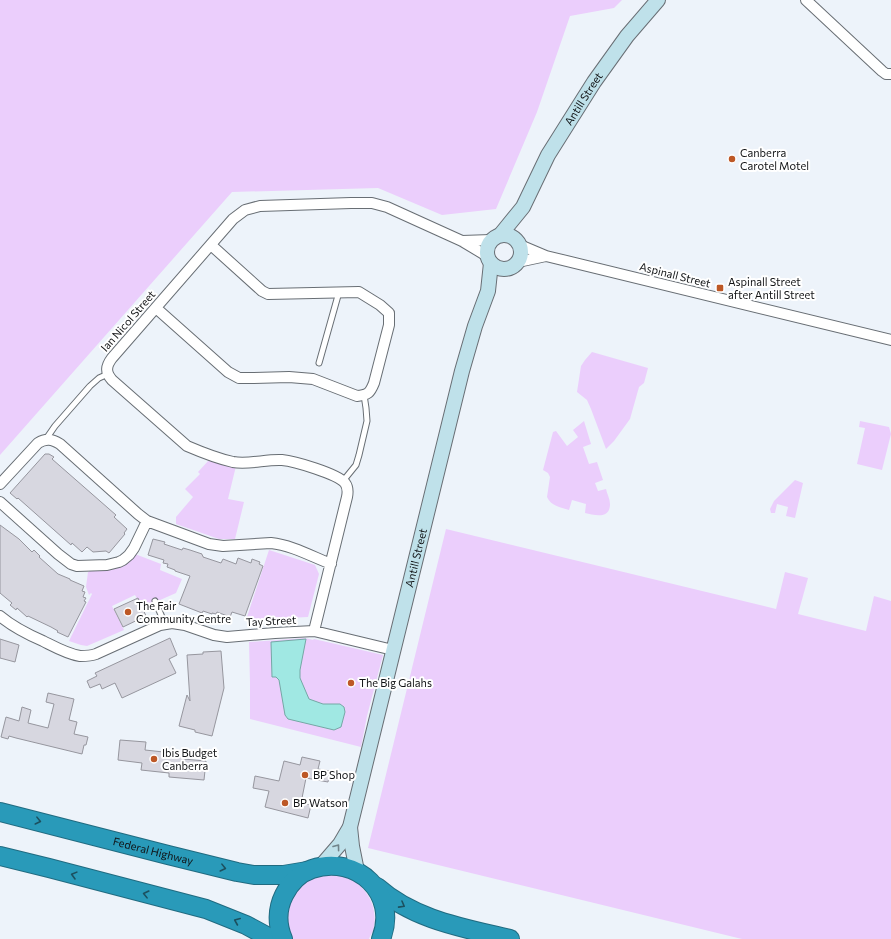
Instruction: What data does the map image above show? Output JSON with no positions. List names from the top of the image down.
{
  "streets": {
    "highway": ["Federal Highway"],
    "main road": ["Antill Street"],
    "street": ["Aspinall Street", "Ian Nicol Street", "Tay Street"]
  },
  "crossings": [
    ["Antill Street", "Aspinall Street"],
    ["Antill Street", "Ian Nicol Street"],
    ["Antill Street", "Tay Street"],
    ["Antill Street", "Federal Highway"],
    ["Aspinall Street", "Ian Nicol Street"]
  ],
  "places": {
    "other": [
      "Canberra Carotel Motel",
      "The Fair Community Centre",
      "The Big Galahs",
      "Ibis Budget Canberra",
      "BP Shop",
      "BP Watson"
    ],
    "transit": ["Aspinall Street after Antill Street"]
  }
}
